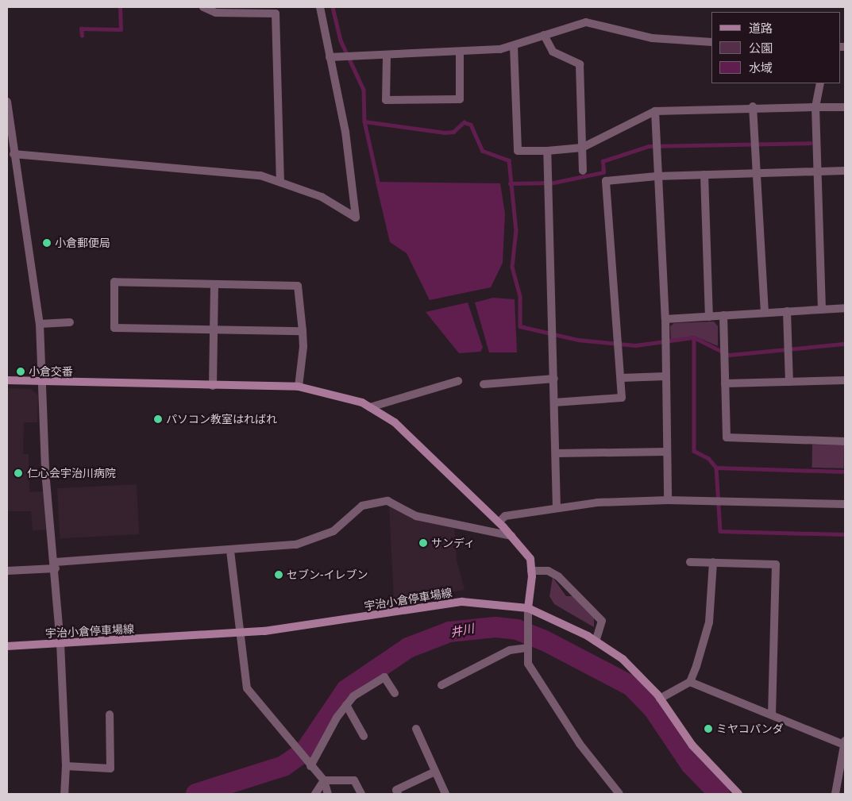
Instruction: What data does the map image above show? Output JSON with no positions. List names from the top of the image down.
{
  "streets": {
    "main road": ["宇治小倉停車場線"]
  },
  "water": ["井川"],
  "places": [
    "小倉郵便局",
    "小倉交番",
    "パソコン教室はればれ",
    "仁心会宇治川病院",
    "サンディ",
    "セブン-イレブン",
    "ミヤコパンダ"
  ],
  "legend": ["道路", "公園", "水域"]
}
